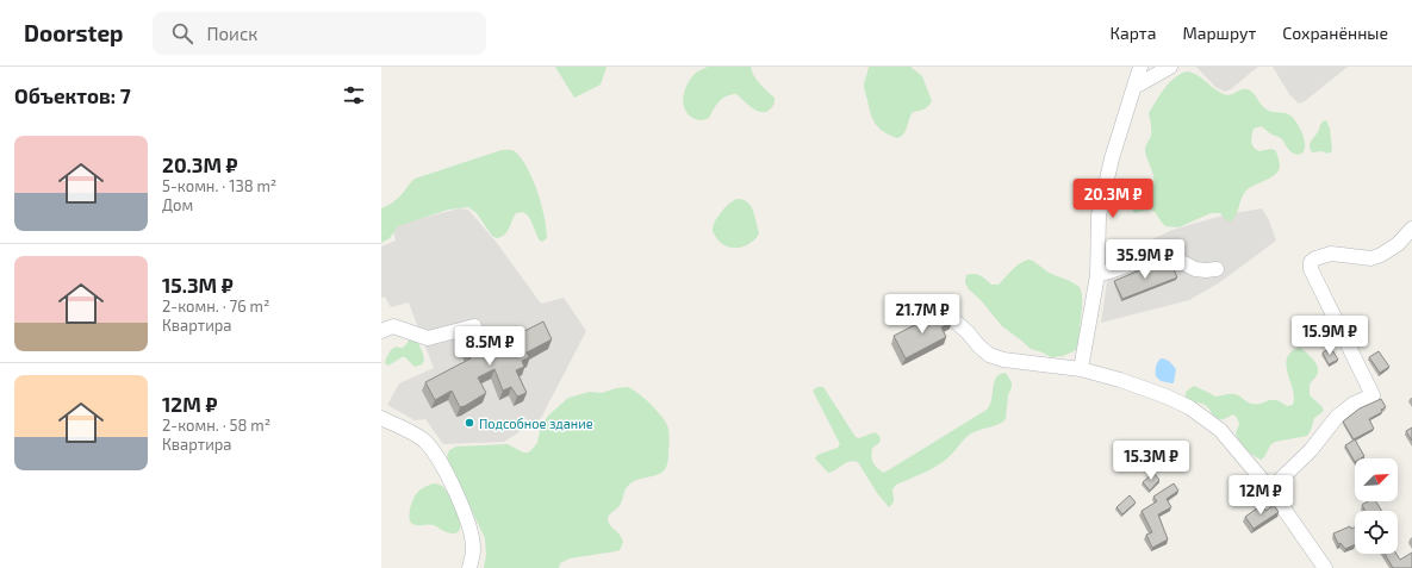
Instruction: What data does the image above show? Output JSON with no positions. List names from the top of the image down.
{
  "places": ["Подсобное здание"],
  "north": "top right",
  "page": {
    "header": "Doorstep",
    "search": "Поиск",
    "nav": ["Карта", "Маршрут", "Сохранённые"],
    "heading": "Объектов: 7",
    "list": [
      {
        "name": "20.3M ₽",
        "note": "5-комн. · 138 m² · Дом"
      },
      {
        "name": "15.3M ₽",
        "note": "2-комн. · 76 m² · Квартира"
      },
      {
        "name": "12M ₽",
        "note": "2-комн. · 58 m² · Квартира"
      }
    ],
    "price": [
      "20.3M ₽",
      "35.9M ₽",
      "21.7M ₽",
      "15.9M ₽",
      "8.5M ₽",
      "15.3M ₽",
      "12M ₽"
    ]
  }
}
